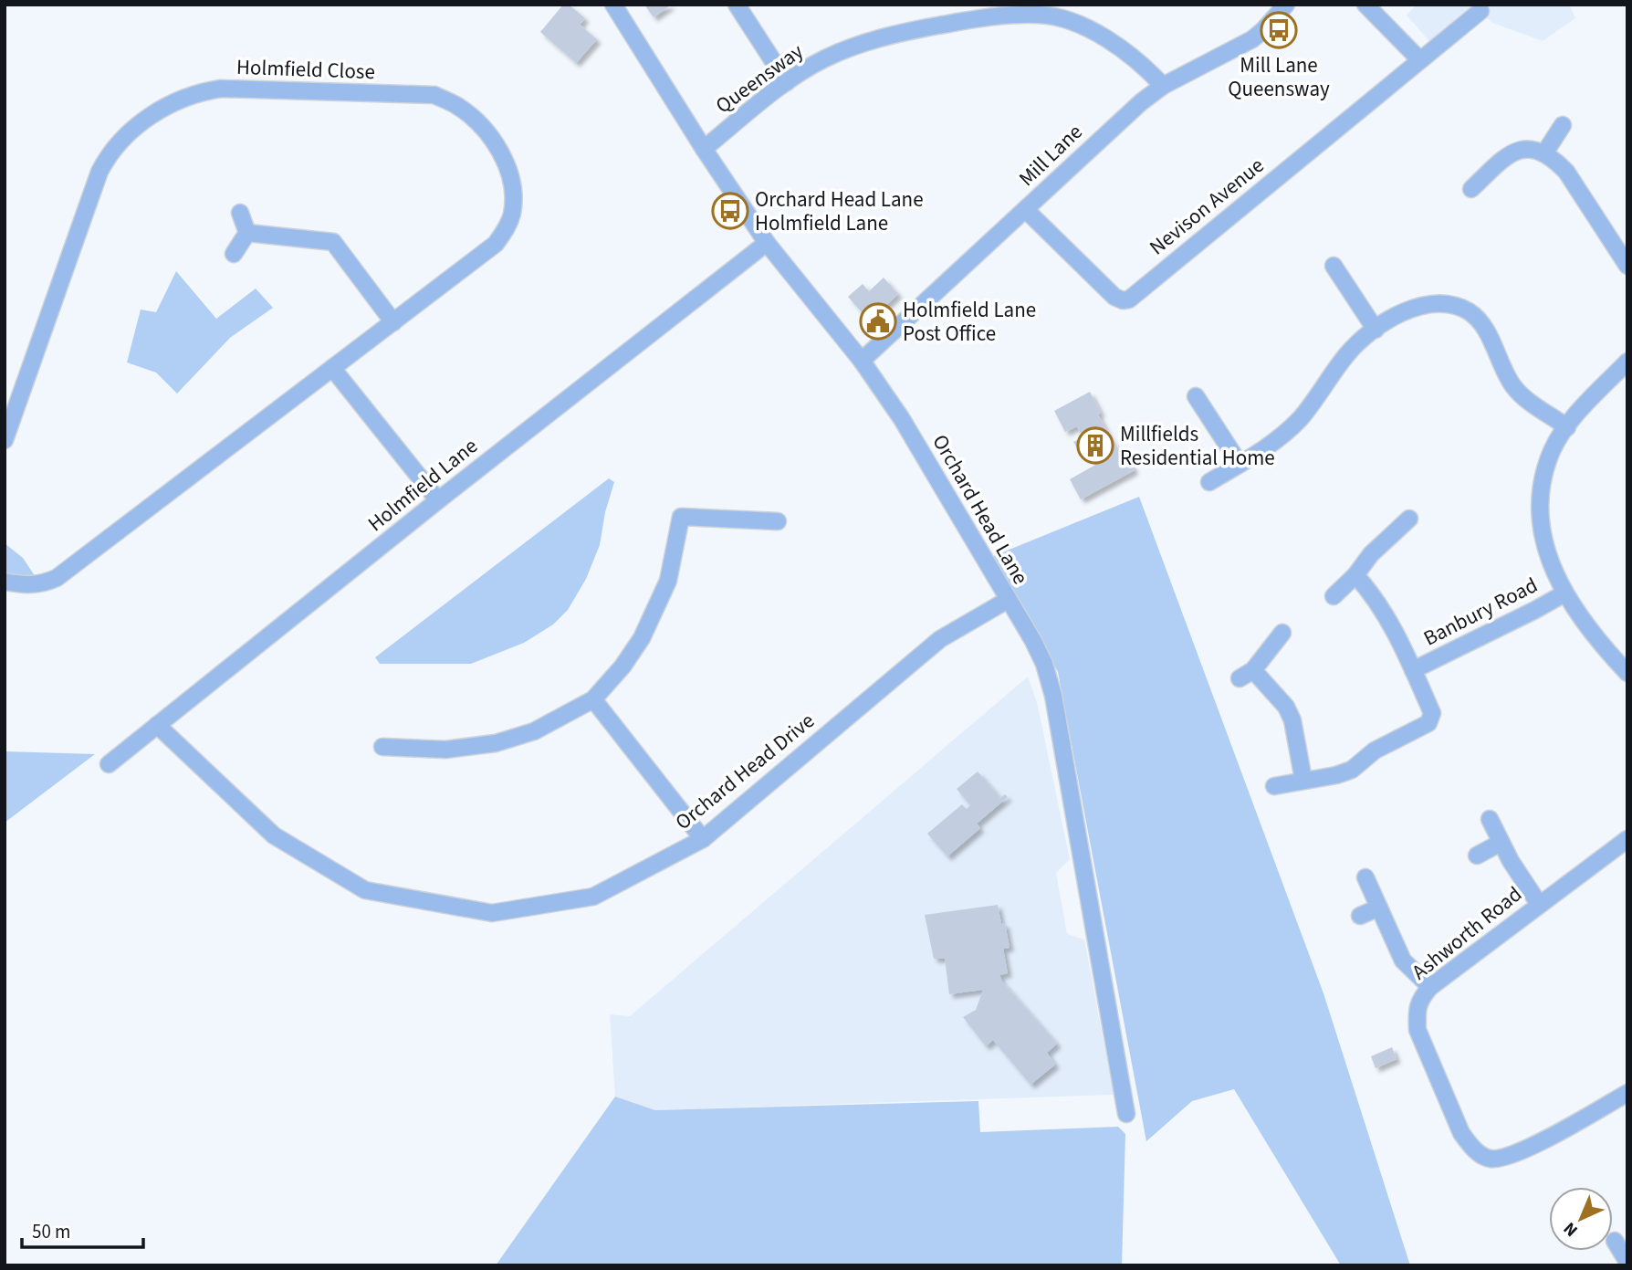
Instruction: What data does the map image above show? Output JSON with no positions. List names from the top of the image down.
{
  "streets": {
    "street": [
      "Holmfield Close",
      "Queensway",
      "Mill Lane",
      "Nevison Avenue",
      "Holmfield Lane",
      "Orchard Head Lane",
      "Banbury Road",
      "Orchard Head Drive",
      "Ashworth Road"
    ]
  },
  "crossings": [
    ["Queensway", "Mill Lane"],
    ["Queensway", "Orchard Head Lane"],
    ["Mill Lane", "Nevison Avenue"],
    ["Mill Lane", "Orchard Head Lane"],
    ["Holmfield Lane", "Orchard Head Lane"],
    ["Holmfield Lane", "Orchard Head Drive"],
    ["Orchard Head Lane", "Orchard Head Drive"]
  ],
  "places": {
    "bus stop": ["Mill Lane Queensway", "Orchard Head Lane Holmfield Lane"],
    "public building": ["Holmfield Lane Post Office"],
    "building": ["Millfields Residential Home"]
  },
  "scale_bar": "50 m",
  "north": "bottom left"
}
